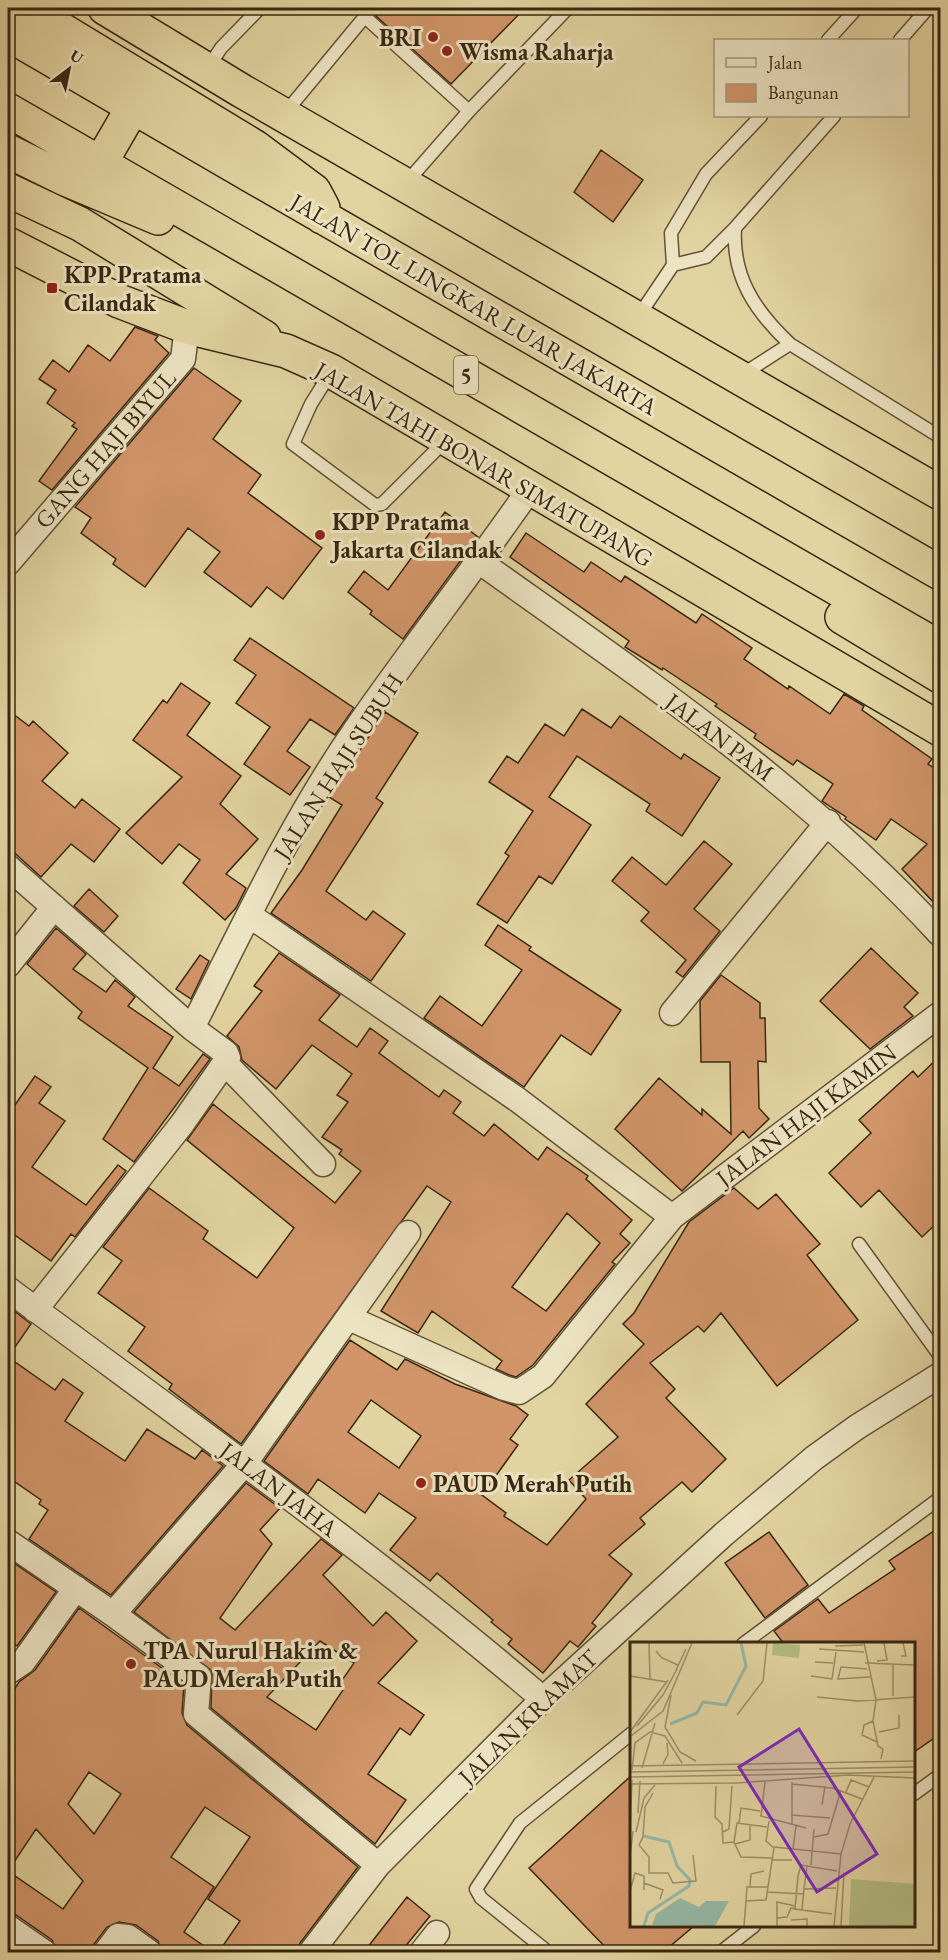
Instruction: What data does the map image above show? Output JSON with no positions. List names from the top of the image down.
{
  "streets": {
    "highway": ["JALAN TOL LINGKAR LUAR JAKARTA", "5", "JALAN TAHI BONAR SIMATUPANG"],
    "street": [
      "GANG HAJI BIYUL",
      "JALAN PAM",
      "JALAN HAJI SUBUH",
      "JALAN HAJI KAMIN",
      "JALAN JAHA",
      "JALAN KRAMAT"
    ]
  },
  "crossings": [
    ["GANG HAJI BIYUL", "JALAN TAHI BONAR SIMATUPANG"],
    ["JALAN TAHI BONAR SIMATUPANG", "JALAN HAJI SUBUH"],
    ["JALAN PAM", "JALAN HAJI SUBUH"],
    ["JALAN JAHA", "JALAN KRAMAT"]
  ],
  "places": {
    "other": [
      "BRI",
      "Wisma Raharja",
      "KPP Pratama Jakarta Cilandak",
      "PAUD Merah Putih",
      "TPA Nurul Hakim & PAUD Merah Putih"
    ],
    "transit": ["KPP Pratama Cilandak"]
  },
  "legend": ["Jalan", "Bangunan"],
  "north": "top right"
}
